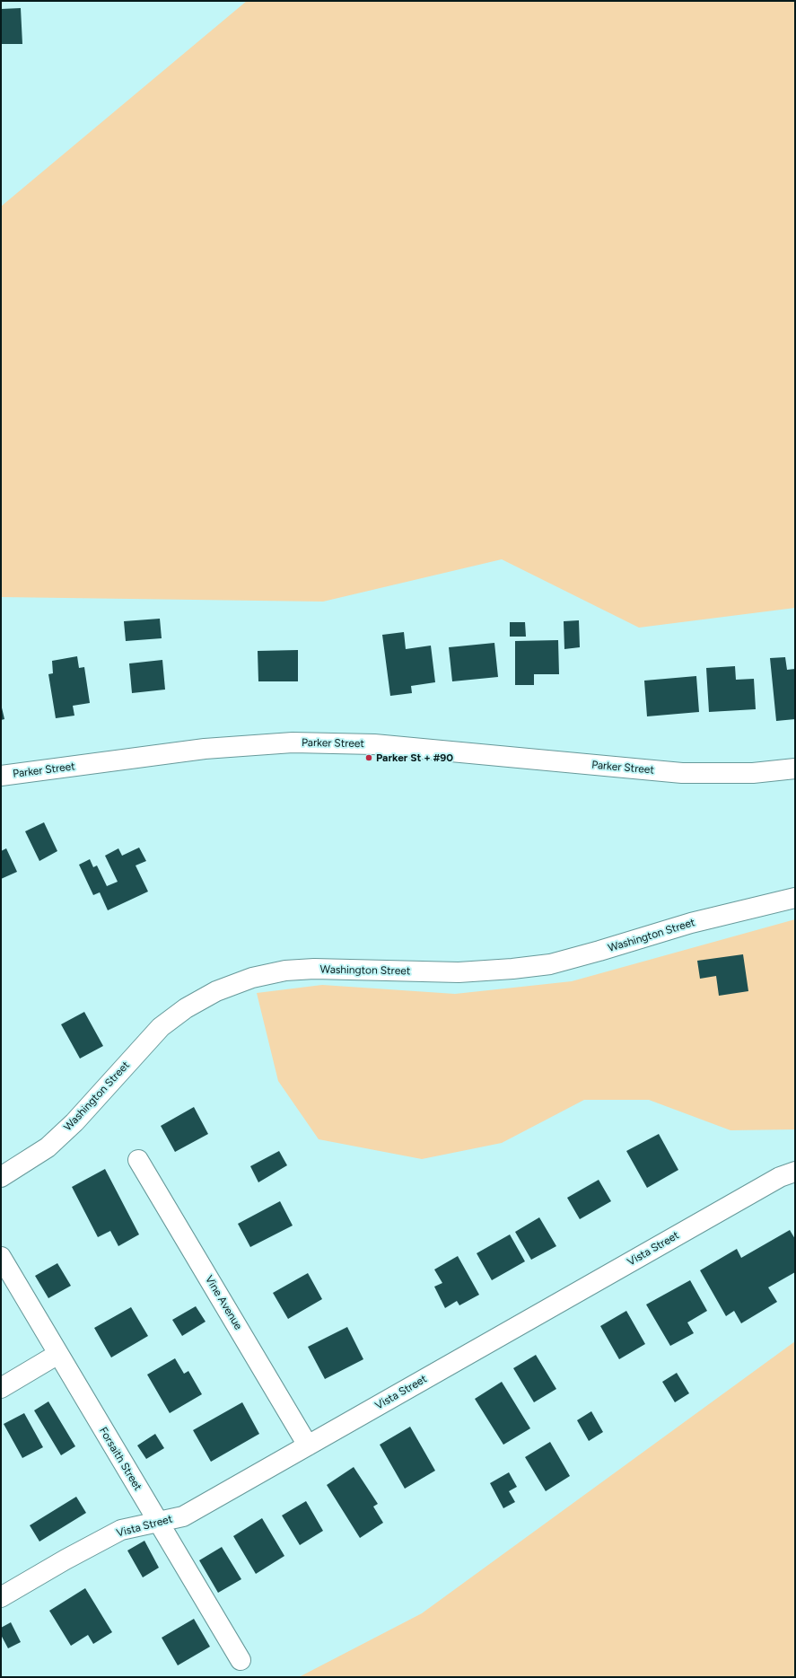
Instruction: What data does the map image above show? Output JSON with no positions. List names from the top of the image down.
{
  "streets": {
    "street": [
      "Parker Street",
      "Washington Street",
      "Vista Street",
      "Vine Avenue",
      "Forsaith Street"
    ]
  },
  "crossings": [
    ["Vista Street", "Vine Avenue"],
    ["Vista Street", "Forsaith Street"]
  ],
  "places": ["Parker St + #90"]
}
